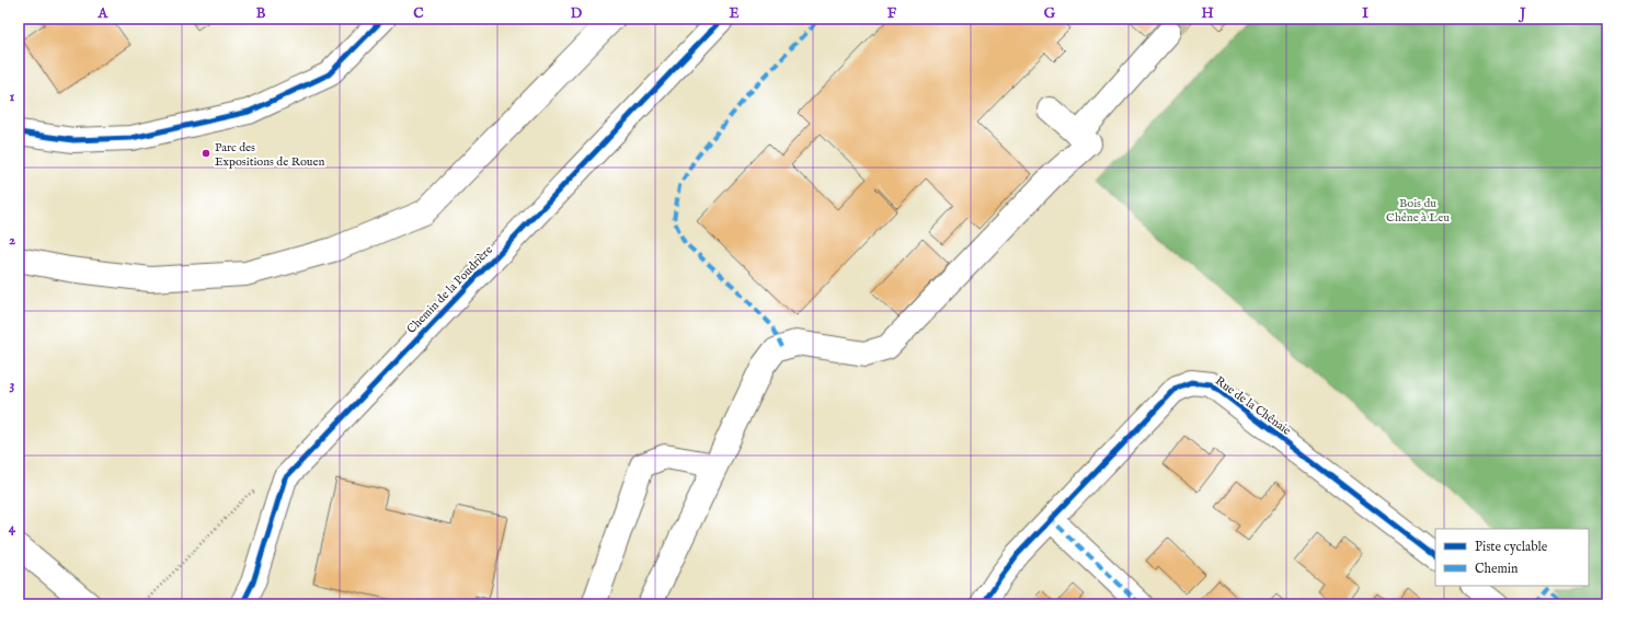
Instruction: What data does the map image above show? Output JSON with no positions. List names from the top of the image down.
{
  "streets": {
    "street": ["Chemin de la Poudrière", "Rue de la Chênaie"]
  },
  "parks": ["Bois du Chêne à Leu"],
  "places": ["Parc des Expositions de Rouen"],
  "legend": ["Piste cyclable", "Chemin"],
  "grid": {
    "columns": [
      "A",
      "B",
      "C",
      "D",
      "E",
      "F",
      "G",
      "H",
      "I",
      "J"
    ],
    "rows": [
      "1",
      "2",
      "3",
      "4"
    ]
  }
}
